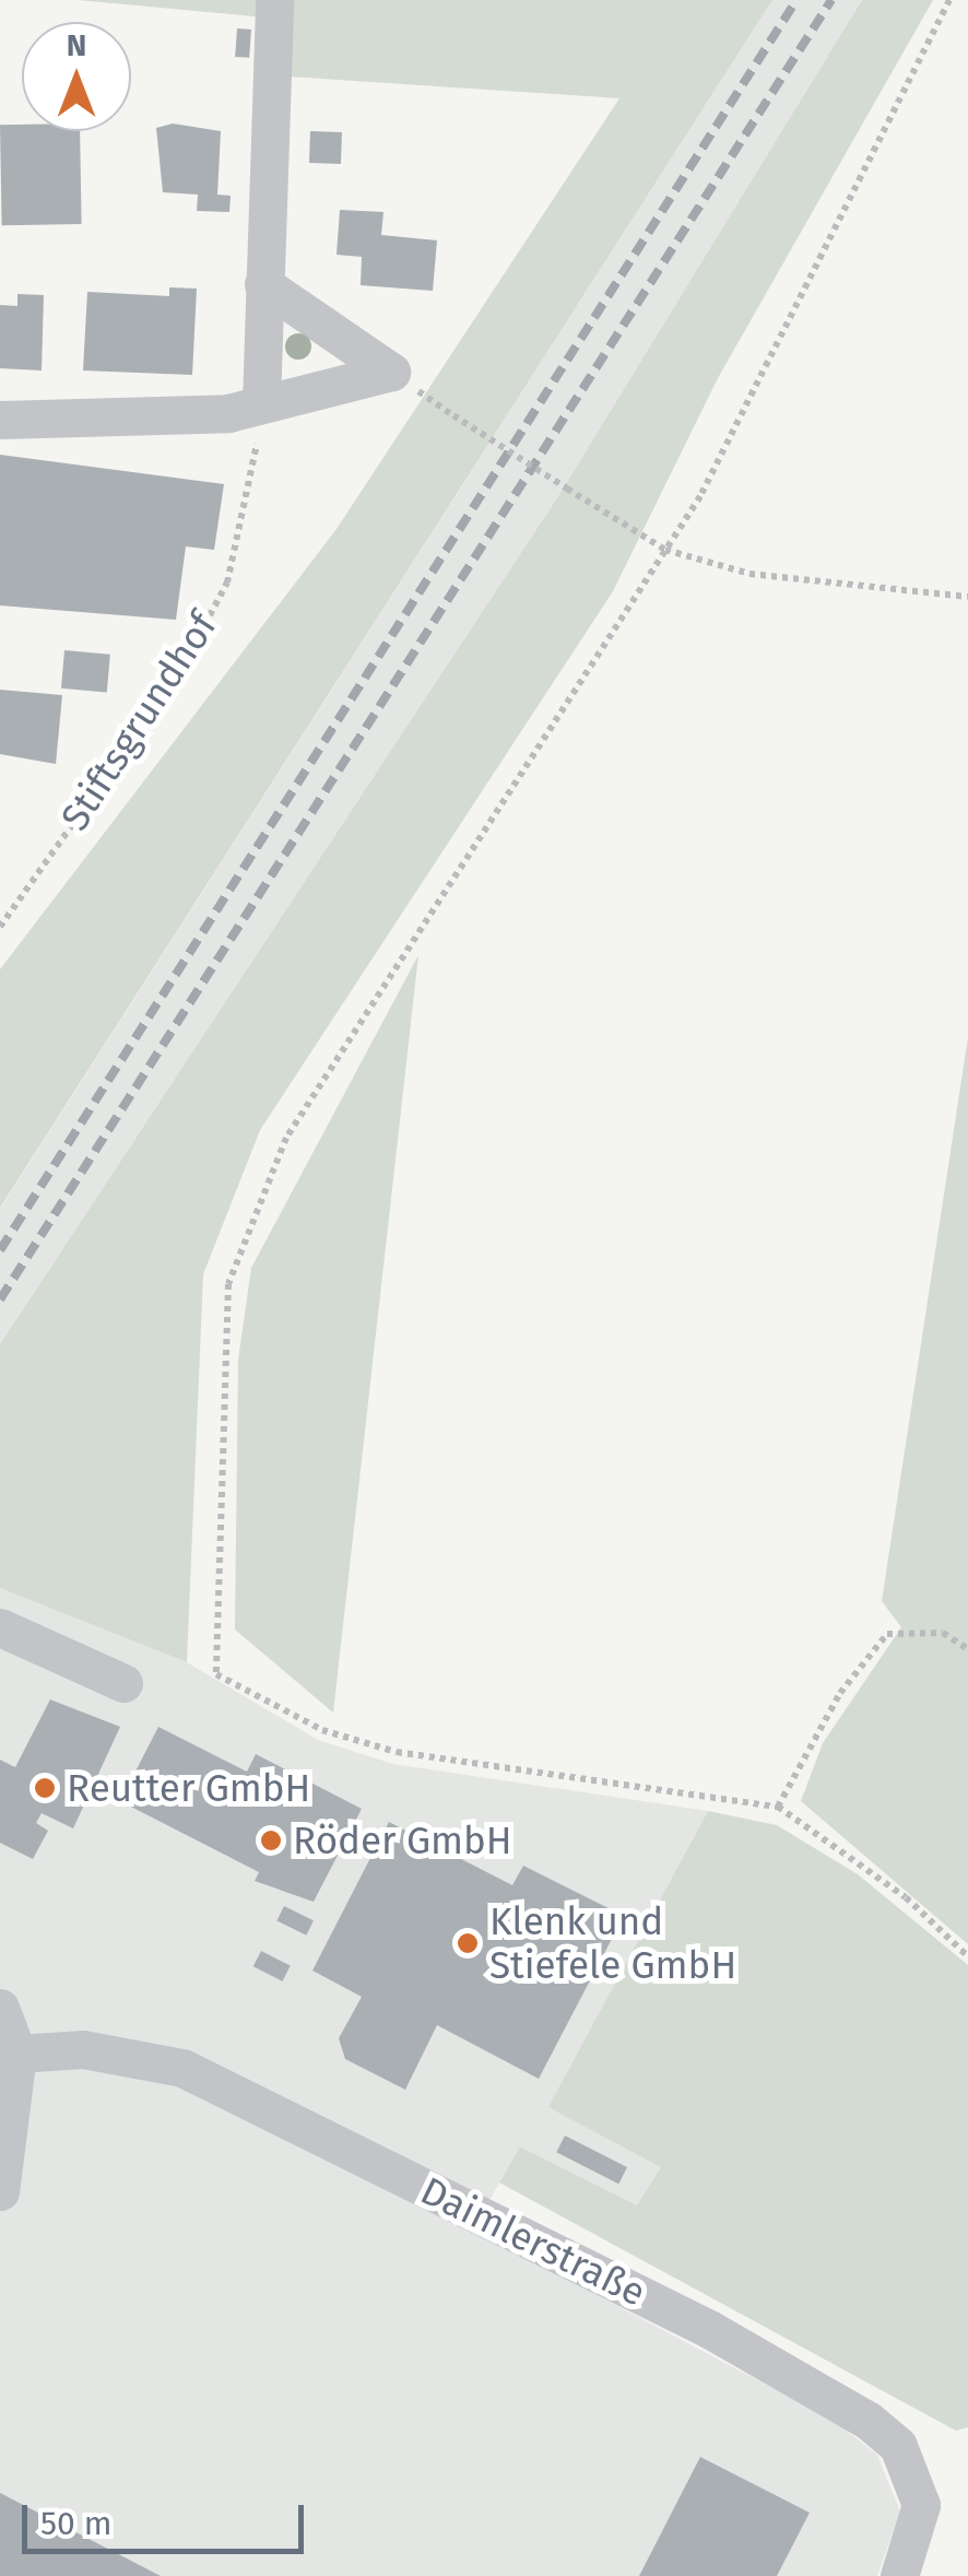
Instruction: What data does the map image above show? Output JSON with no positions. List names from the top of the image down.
{
  "streets": {
    "street": ["Daimlerstraße"],
    "path": ["Stiftsgrundhof"]
  },
  "places": ["Reutter GmbH", "Röder GmbH", "Klenk und Stiefele GmbH"],
  "scale_bar": "50 m",
  "north": "top"
}
